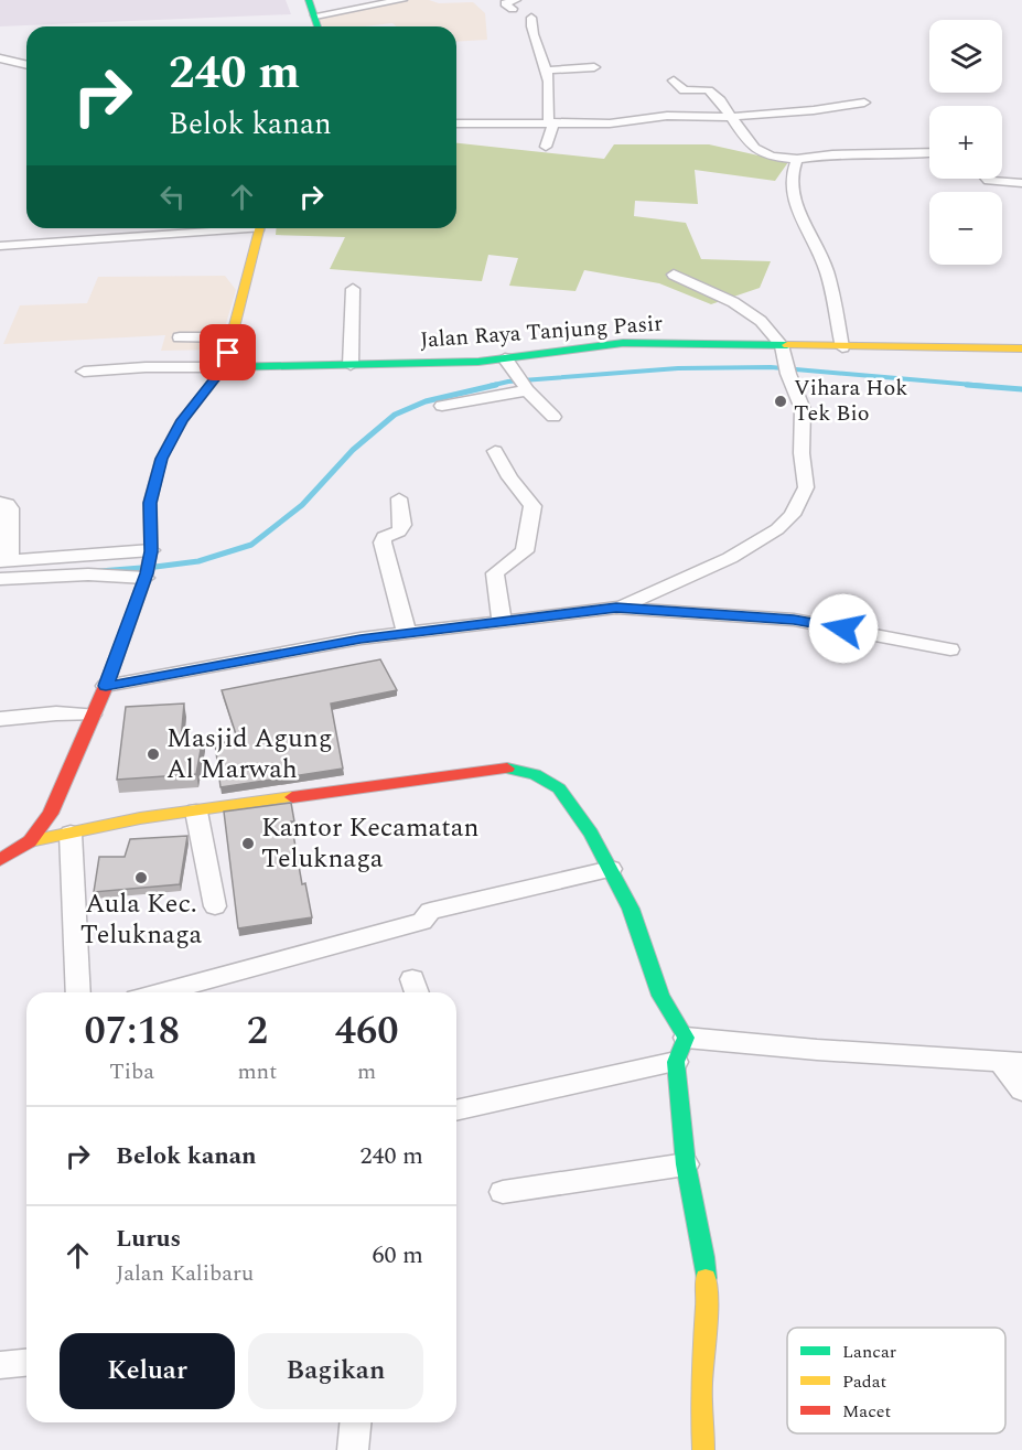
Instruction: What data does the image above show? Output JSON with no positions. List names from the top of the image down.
{
  "streets": {
    "street": ["Jalan Raya Tanjung Pasir"]
  },
  "places": [
    "Vihara Hok Tek Bio",
    "Masjid Agung Al Marwah",
    "Kantor Kecamatan Teluknaga",
    "Aula Kec. Teluknaga"
  ],
  "legend": ["Lancar", "Padat", "Macet"],
  "page": {
    "map_buttons": ["+", "−"],
    "turn": ["240 m", "Belok kanan"],
    "eta": [
      "07:18",
      "Tiba",
      "2",
      "mnt",
      "460",
      "m"
    ],
    "list": [
      {
        "name": "Belok kanan",
        "value": "240 m"
      },
      {
        "name": "Lurus",
        "note": "Jalan Kalibaru",
        "value": "60 m"
      }
    ],
    "buttons": ["Keluar", "Bagikan"]
  }
}
